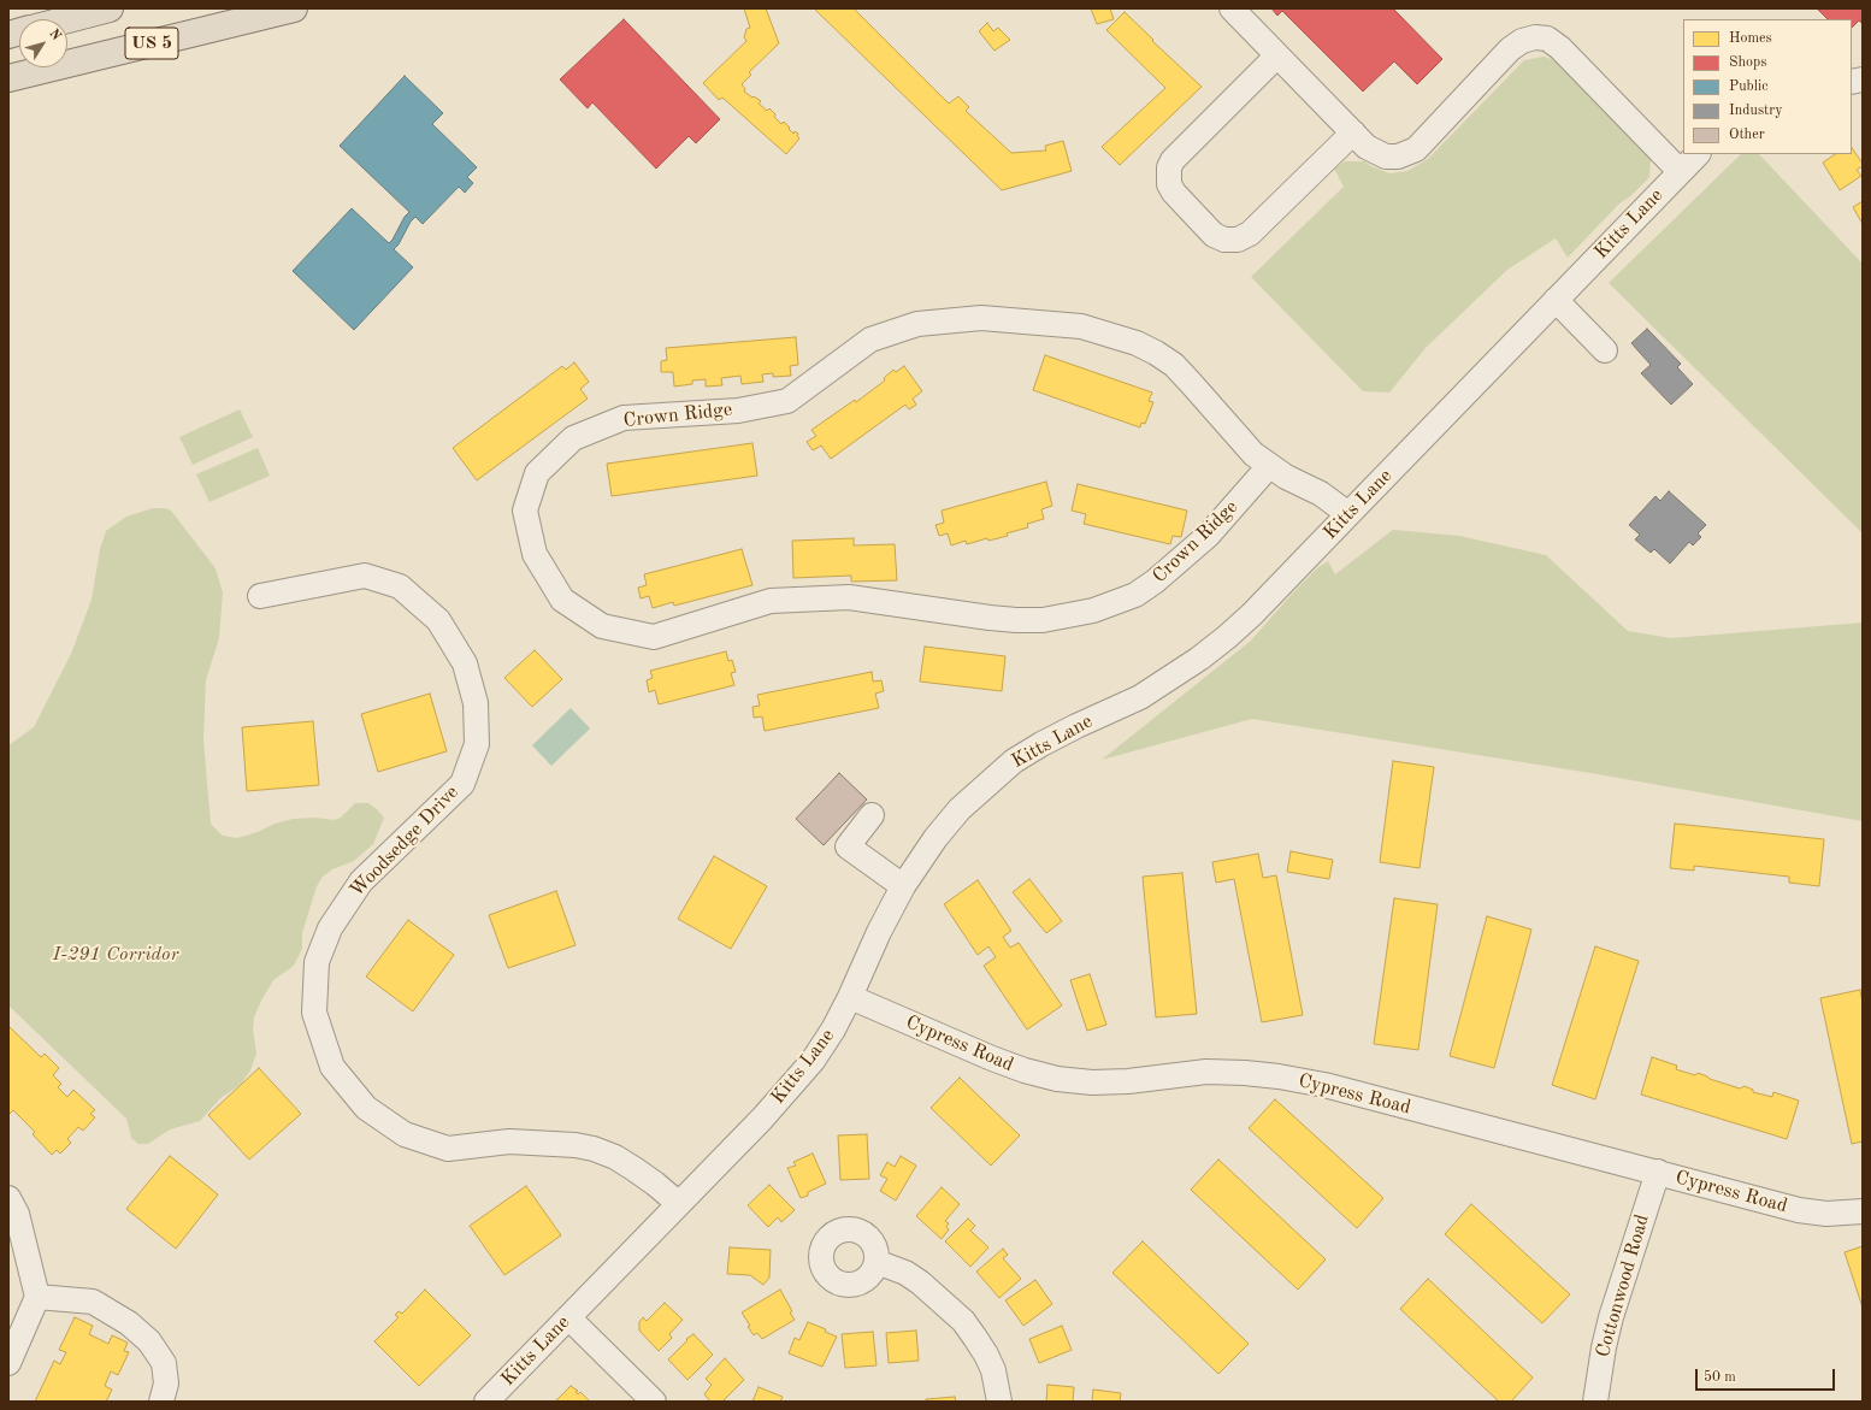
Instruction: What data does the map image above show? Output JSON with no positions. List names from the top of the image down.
{
  "streets": {
    "highway": ["US 5"],
    "street": [
      "Kitts Lane",
      "Crown Ridge",
      "Woodsedge Drive",
      "Cypress Road",
      "Cottonwood Road"
    ]
  },
  "crossings": [
    ["Kitts Lane", "Crown Ridge"],
    ["Kitts Lane", "Woodsedge Drive"],
    ["Kitts Lane", "Cypress Road"],
    ["Cypress Road", "Cottonwood Road"]
  ],
  "parks": ["I-291 Corridor"],
  "legend": [
    "Homes",
    "Shops",
    "Public",
    "Industry",
    "Other"
  ],
  "scale_bar": "50 m",
  "north": "top right"
}
